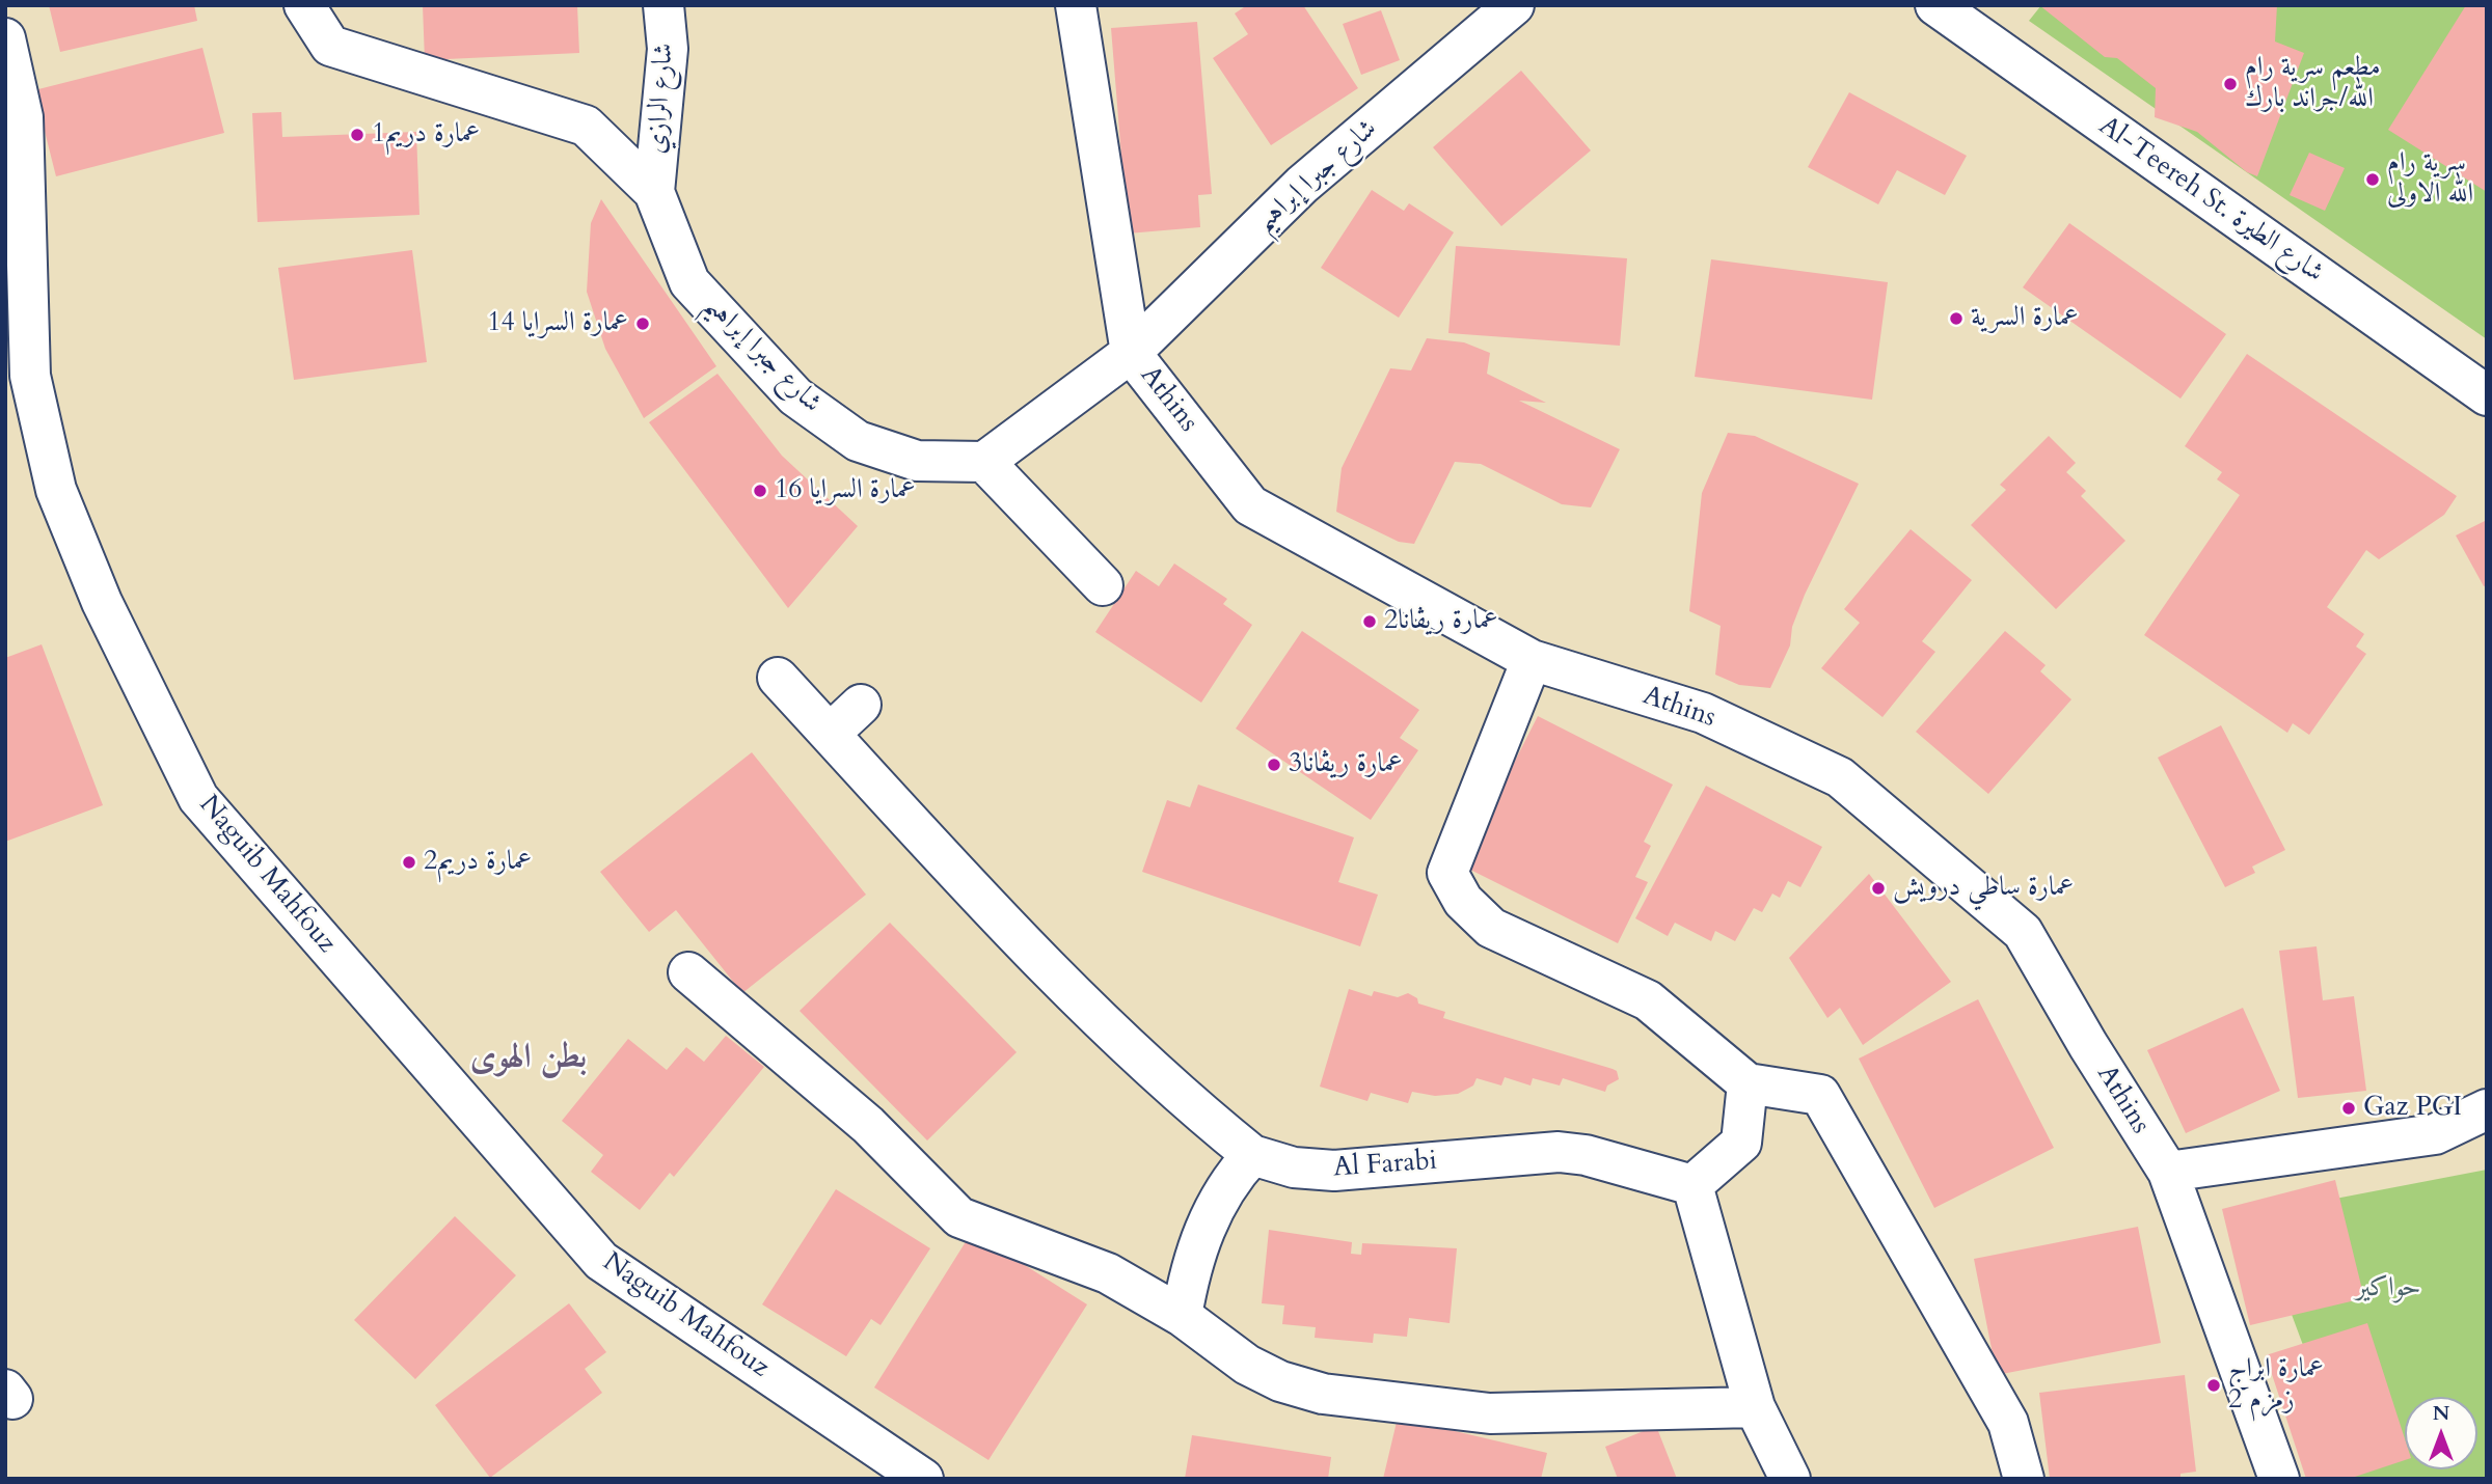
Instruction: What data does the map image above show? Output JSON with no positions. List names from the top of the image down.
{
  "streets": {
    "street": [
      "شارع الرازي",
      "شارع جبرا إبراهيم",
      "Al-Teereh St. شارع الطيرة",
      "Athins",
      "Naguib Mahfouz",
      "Al Farabi"
    ]
  },
  "crossings": [
    ["شارع الرازي", "شارع جبرا إبراهيم"],
    ["شارع جبرا إبراهيم", "Athins"]
  ],
  "districts": ["بطن الهوى"],
  "parks": ["حواكير"],
  "places": [
    "مطعم سرية رام الله/جراند بارك",
    "عمارة دريم1",
    "سرية رام الله الاولى",
    "عمارة السرية",
    "عمارة السرايا 14",
    "عمارة السرايا 16",
    "عمارة ريڤانا2",
    "عمارة ريڤانا3",
    "عمارة دريم2",
    "عمارة ساطي درويش",
    "Gaz PGI",
    "عمارة ابراج زمزم 2"
  ],
  "north": "top"
}
